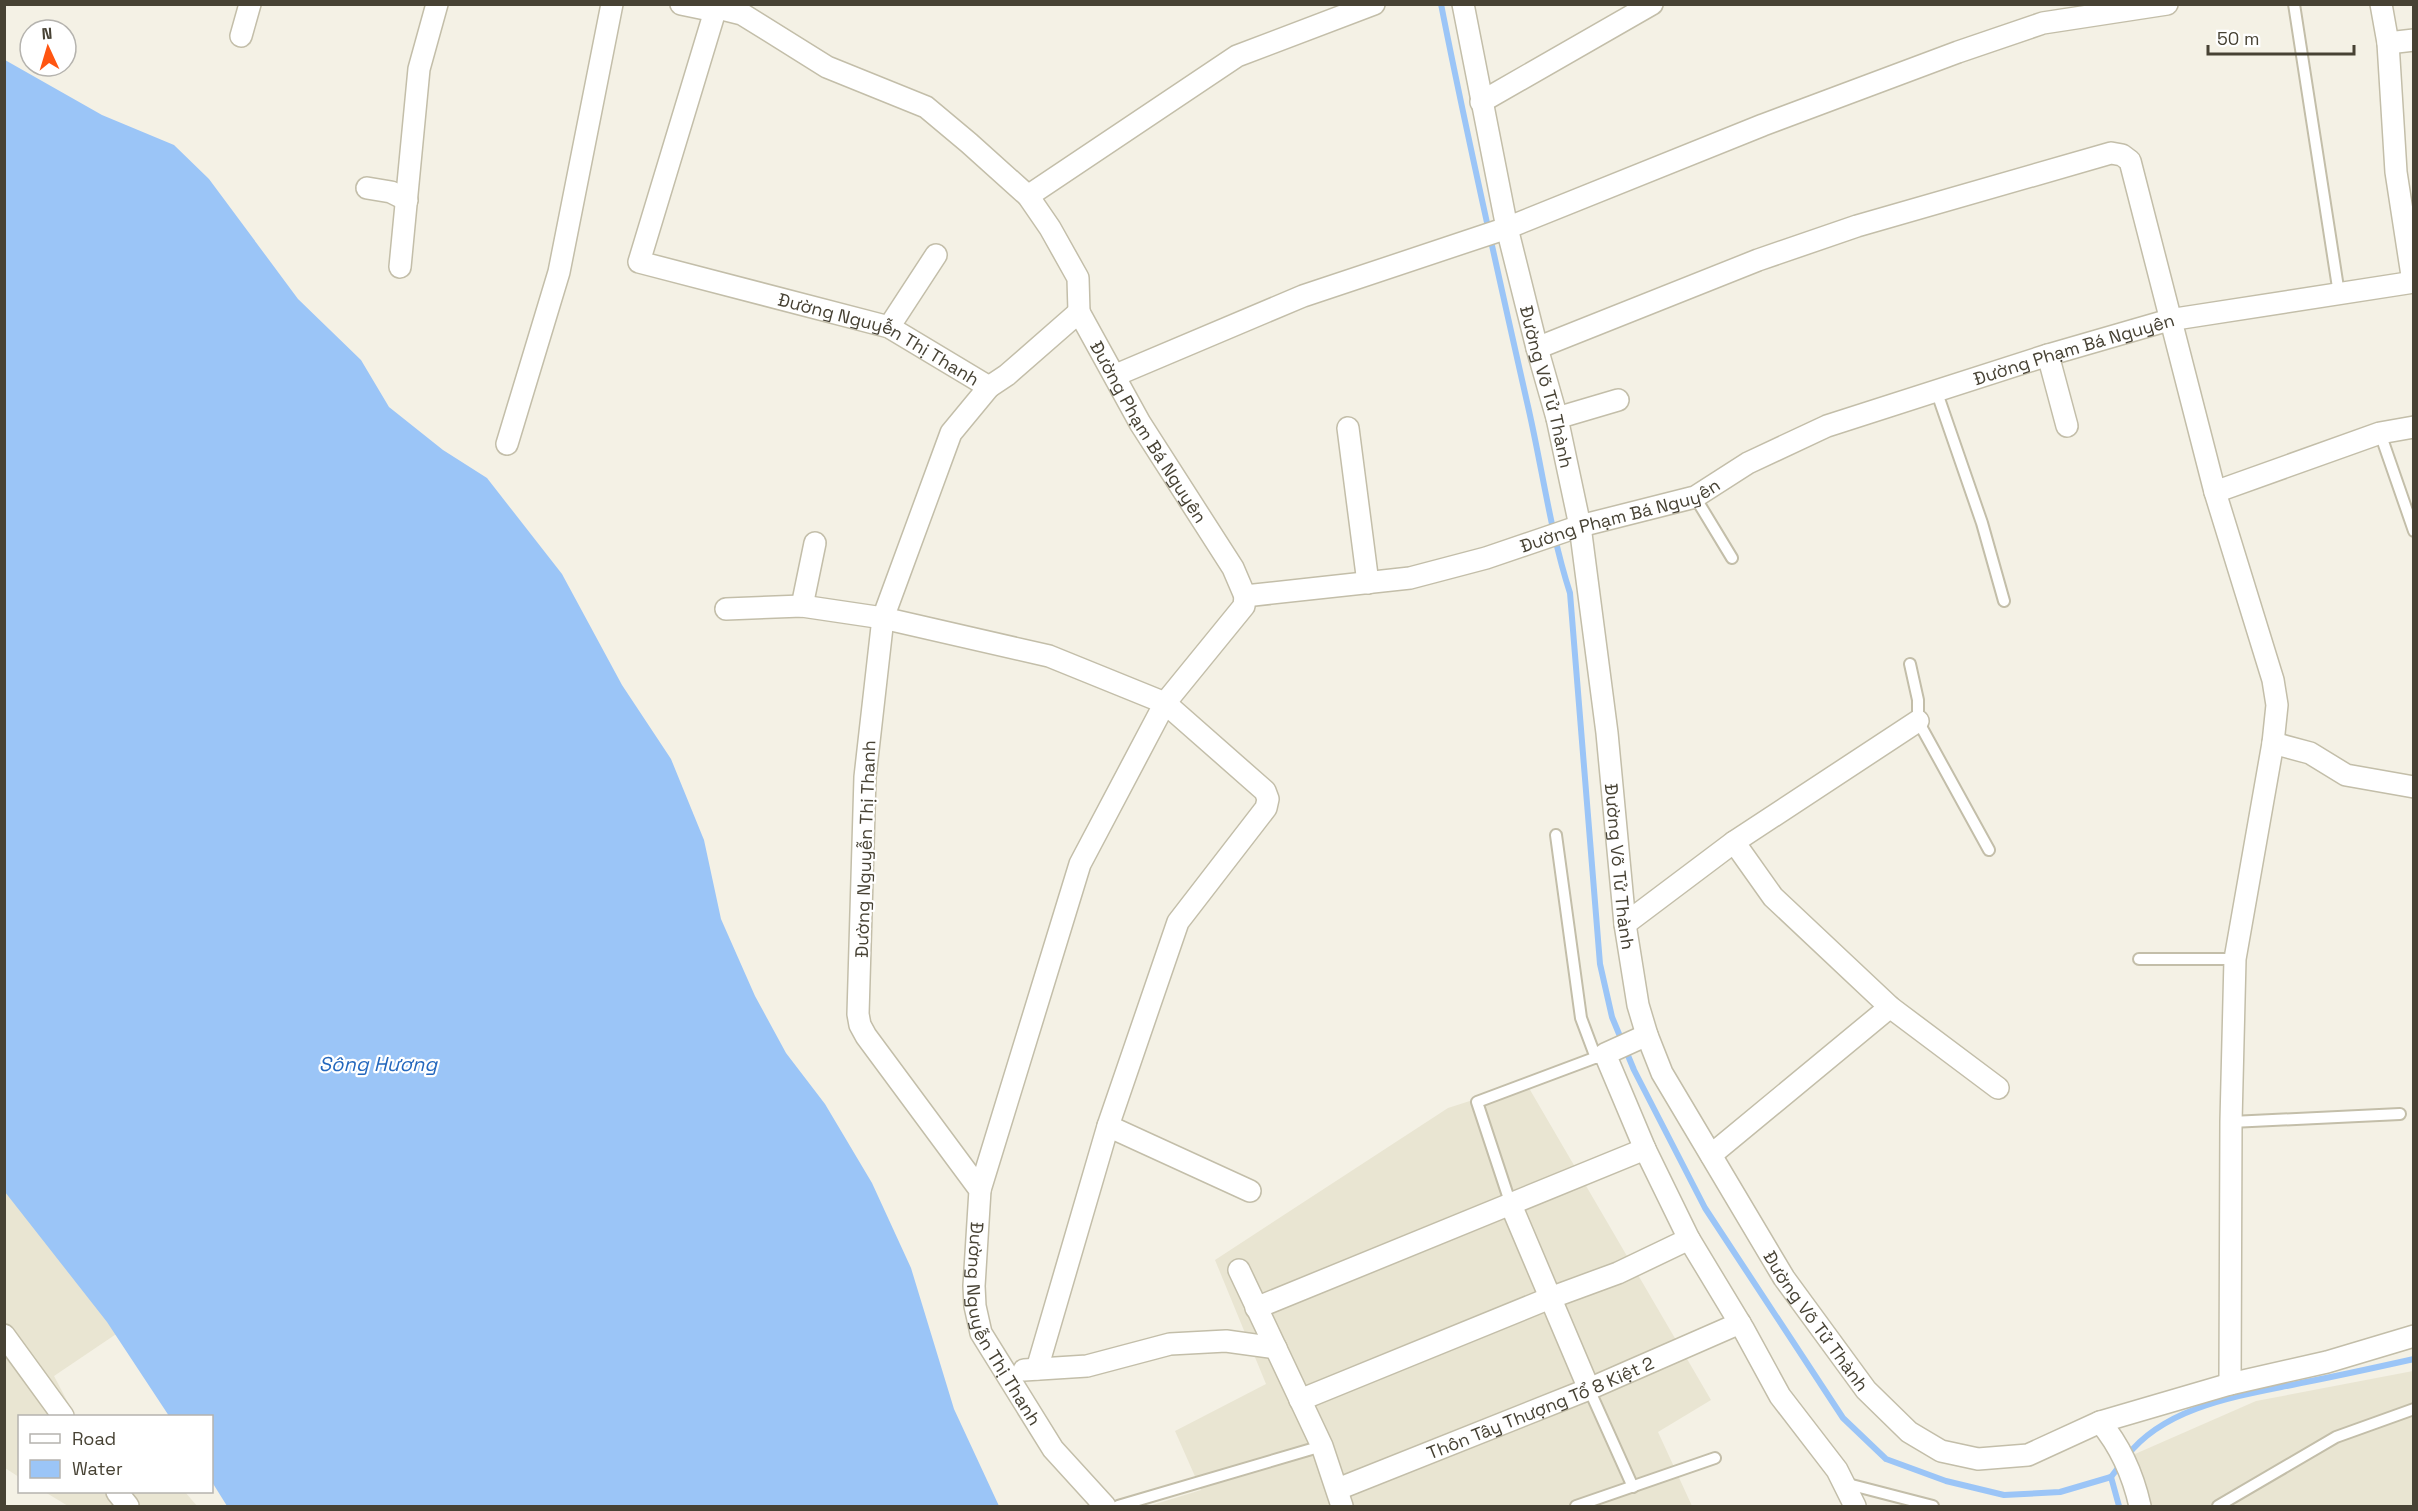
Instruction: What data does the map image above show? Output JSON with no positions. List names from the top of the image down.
{
  "streets": {
    "street": [
      "Đường Nguyễn Thị Thanh",
      "Đường Phạm Bá Nguyên",
      "Đường Võ Tử Thành",
      "Thôn Tây Thượng Tổ 8 Kiệt 2"
    ]
  },
  "crossings": [
    ["Đường Phạm Bá Nguyên", "Đường Võ Tử Thành"]
  ],
  "water": ["Sông Hương"],
  "legend": ["Road", "Water"],
  "scale_bar": "50 m",
  "north": "top"
}
